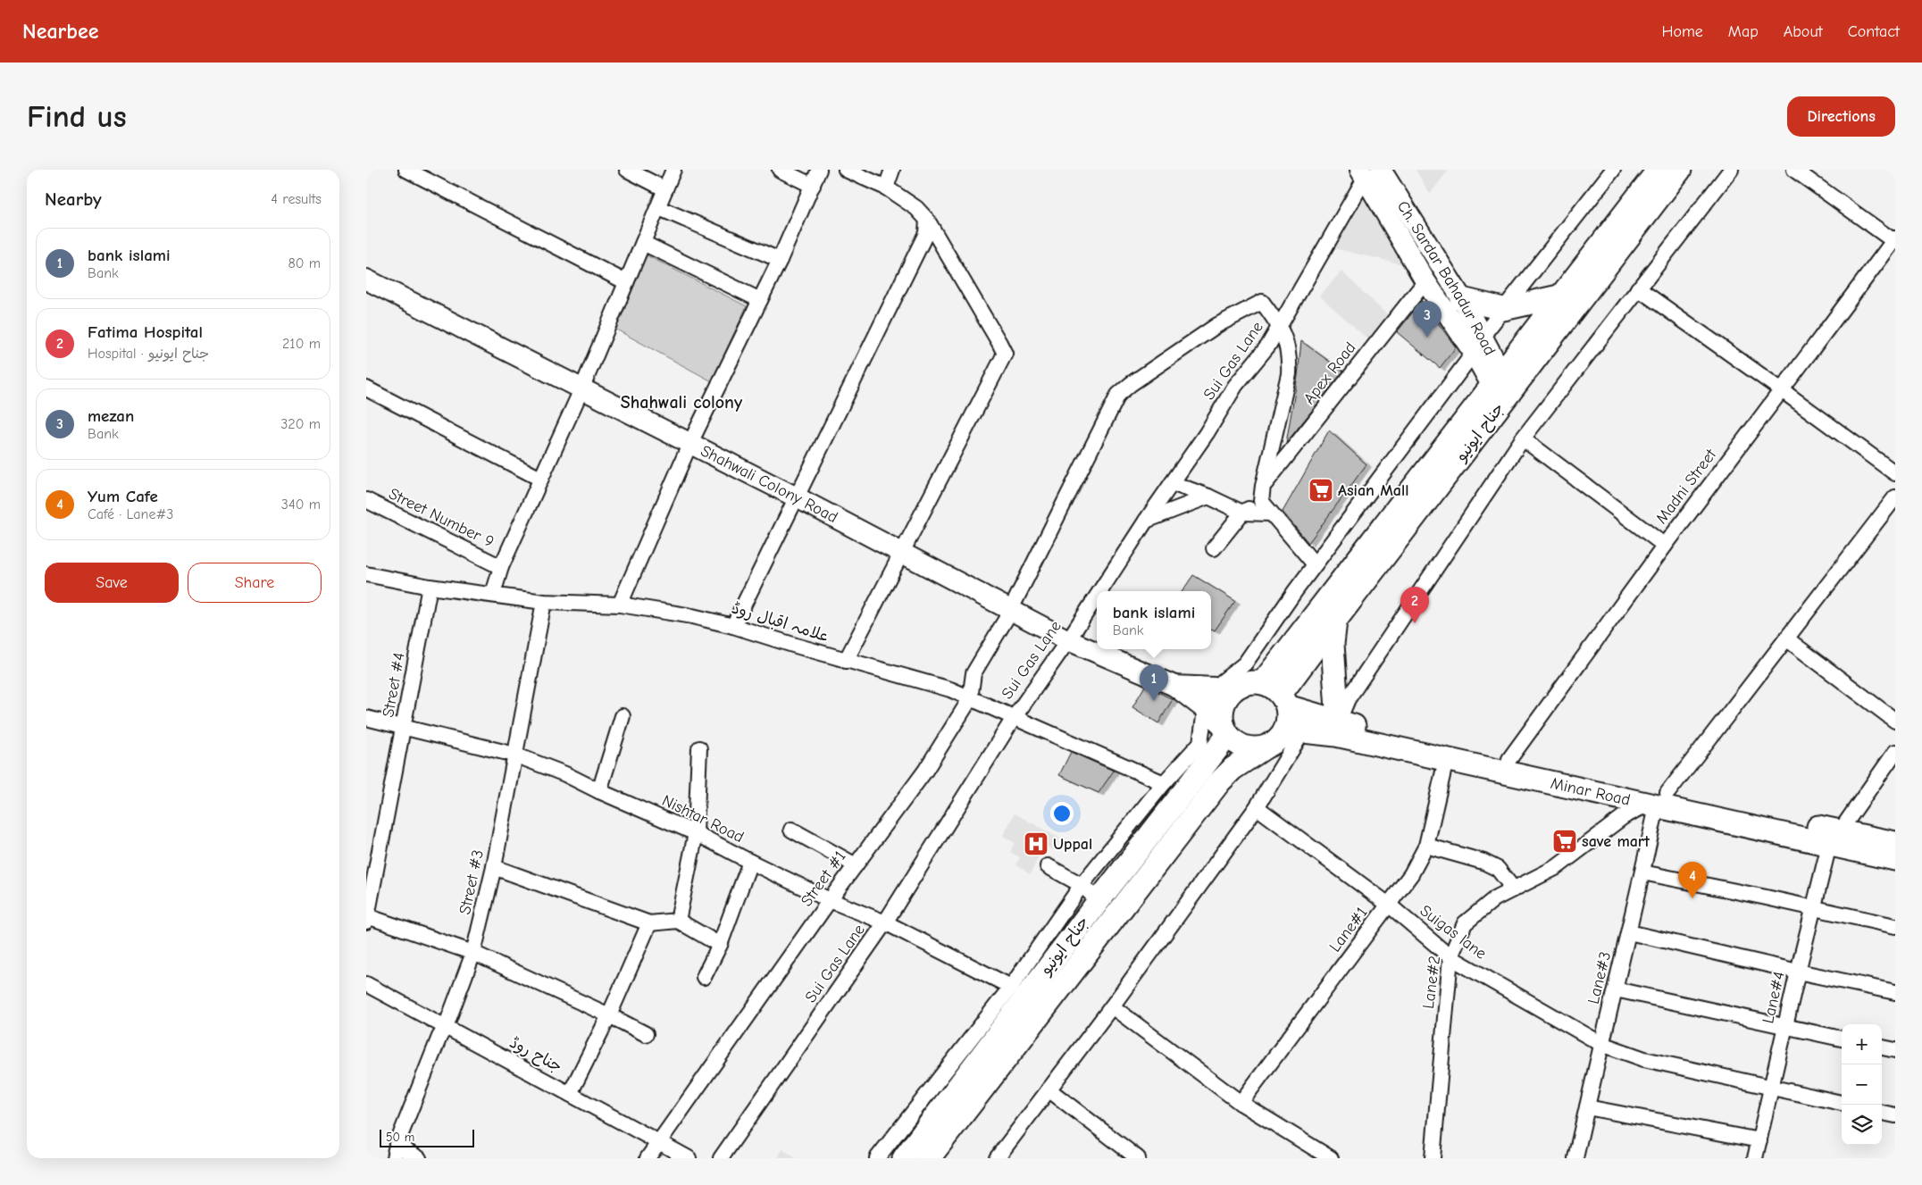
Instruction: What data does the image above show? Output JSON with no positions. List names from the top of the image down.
{
  "streets": {
    "main road": [
      "Ch. Sardar Bahadur Road",
      "جناح ایونیو",
      "Shahwali Colony Road",
      "Minar Road"
    ],
    "street": [
      "Sui Gas Lane",
      "Apex Road",
      "Madni Street",
      "Street Number 9",
      "علامہ اقبال روڈ",
      "Street #4",
      "Nishtar Road",
      "Street #1",
      "Street #3",
      "Lane#1",
      "Suigas lane",
      "Lane#3",
      "Lane#2",
      "Lane#4",
      "جناح روڈ"
    ]
  },
  "crossings": [
    ["Ch. Sardar Bahadur Road", "Sui Gas Lane"],
    ["Ch. Sardar Bahadur Road", "Apex Road"],
    ["Ch. Sardar Bahadur Road", "جناح ایونیو"],
    ["Sui Gas Lane", "Shahwali Colony Road"],
    ["Sui Gas Lane", "علامہ اقبال روڈ"],
    ["Sui Gas Lane", "Nishtar Road"],
    ["Sui Gas Lane", "Street #1"],
    ["جناح ایونیو", "Shahwali Colony Road"],
    ["جناح ایونیو", "Minar Road"],
    ["Shahwali Colony Road", "Minar Road"],
    ["Shahwali Colony Road", "Street #1"],
    ["Madni Street", "Minar Road"],
    ["علامہ اقبال روڈ", "Street #4"],
    ["علامہ اقبال روڈ", "Street #1"],
    ["علامہ اقبال روڈ", "Street #3"],
    ["Street #4", "Nishtar Road"],
    ["Minar Road", "Lane#1"],
    ["Minar Road", "Lane#3"],
    ["Minar Road", "Lane#2"],
    ["Minar Road", "Lane#4"],
    ["Nishtar Road", "Street #1"],
    ["Nishtar Road", "Street #3"],
    ["Street #1", "جناح روڈ"],
    ["Street #3", "جناح روڈ"],
    ["Lane#1", "Suigas lane"],
    ["Suigas lane", "Lane#3"],
    ["Suigas lane", "Lane#2"],
    ["Suigas lane", "Lane#4"],
    ["Lane#3", "Lane#2"]
  ],
  "districts": ["Shahwali colony"],
  "places": {
    "supermarket": ["Asian Mall", "save mart"],
    "hospital": ["Uppal"]
  },
  "scale_bar": "50 m",
  "page": {
    "header": "Nearbee",
    "nav": [
      "Home",
      "Map",
      "About",
      "Contact"
    ],
    "buttons": [
      "Directions",
      ["Save", "Share"]
    ],
    "title": "Find us",
    "heading": ["Nearby", "4 results"],
    "list": [
      {
        "mark": "1",
        "name": "bank islami",
        "note": "Bank",
        "value": "80 m"
      },
      {
        "mark": "2",
        "name": "Fatima Hospital",
        "note": "Hospital · جناح ایونیو",
        "value": "210 m"
      },
      {
        "mark": "3",
        "name": "mezan",
        "note": "Bank",
        "value": "320 m"
      },
      {
        "mark": "4",
        "name": "Yum Cafe",
        "note": "Café · Lane#3",
        "value": "340 m"
      }
    ],
    "pins": [
      "3",
      "2",
      "1",
      "4"
    ],
    "popup": ["bank islami", "Bank"],
    "map_buttons": ["+", "−"],
    "scale": "50 m"
  }
}
